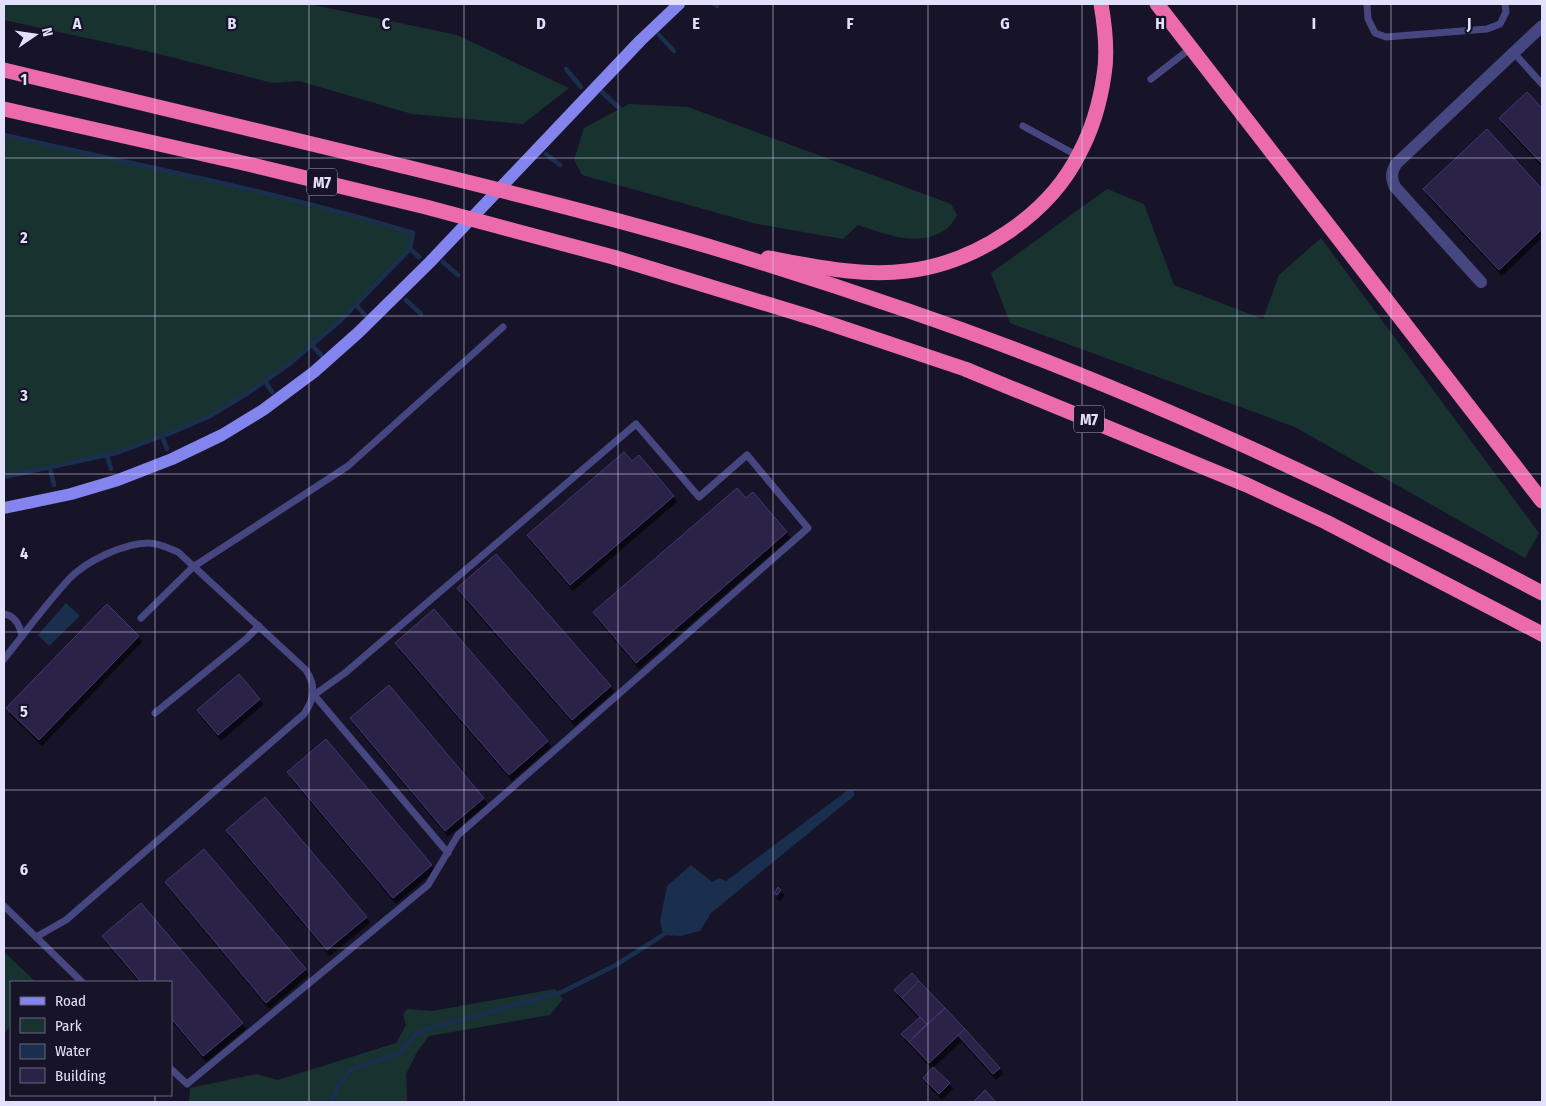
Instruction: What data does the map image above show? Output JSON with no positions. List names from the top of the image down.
{
  "streets": {
    "highway": ["M7"]
  },
  "legend": [
    "Road",
    "Park",
    "Water",
    "Building"
  ],
  "north": "right",
  "grid": {
    "columns": [
      "A",
      "B",
      "C",
      "D",
      "E",
      "F",
      "G",
      "H",
      "I",
      "J"
    ],
    "rows": [
      "1",
      "2",
      "3",
      "4",
      "5",
      "6"
    ]
  }
}
